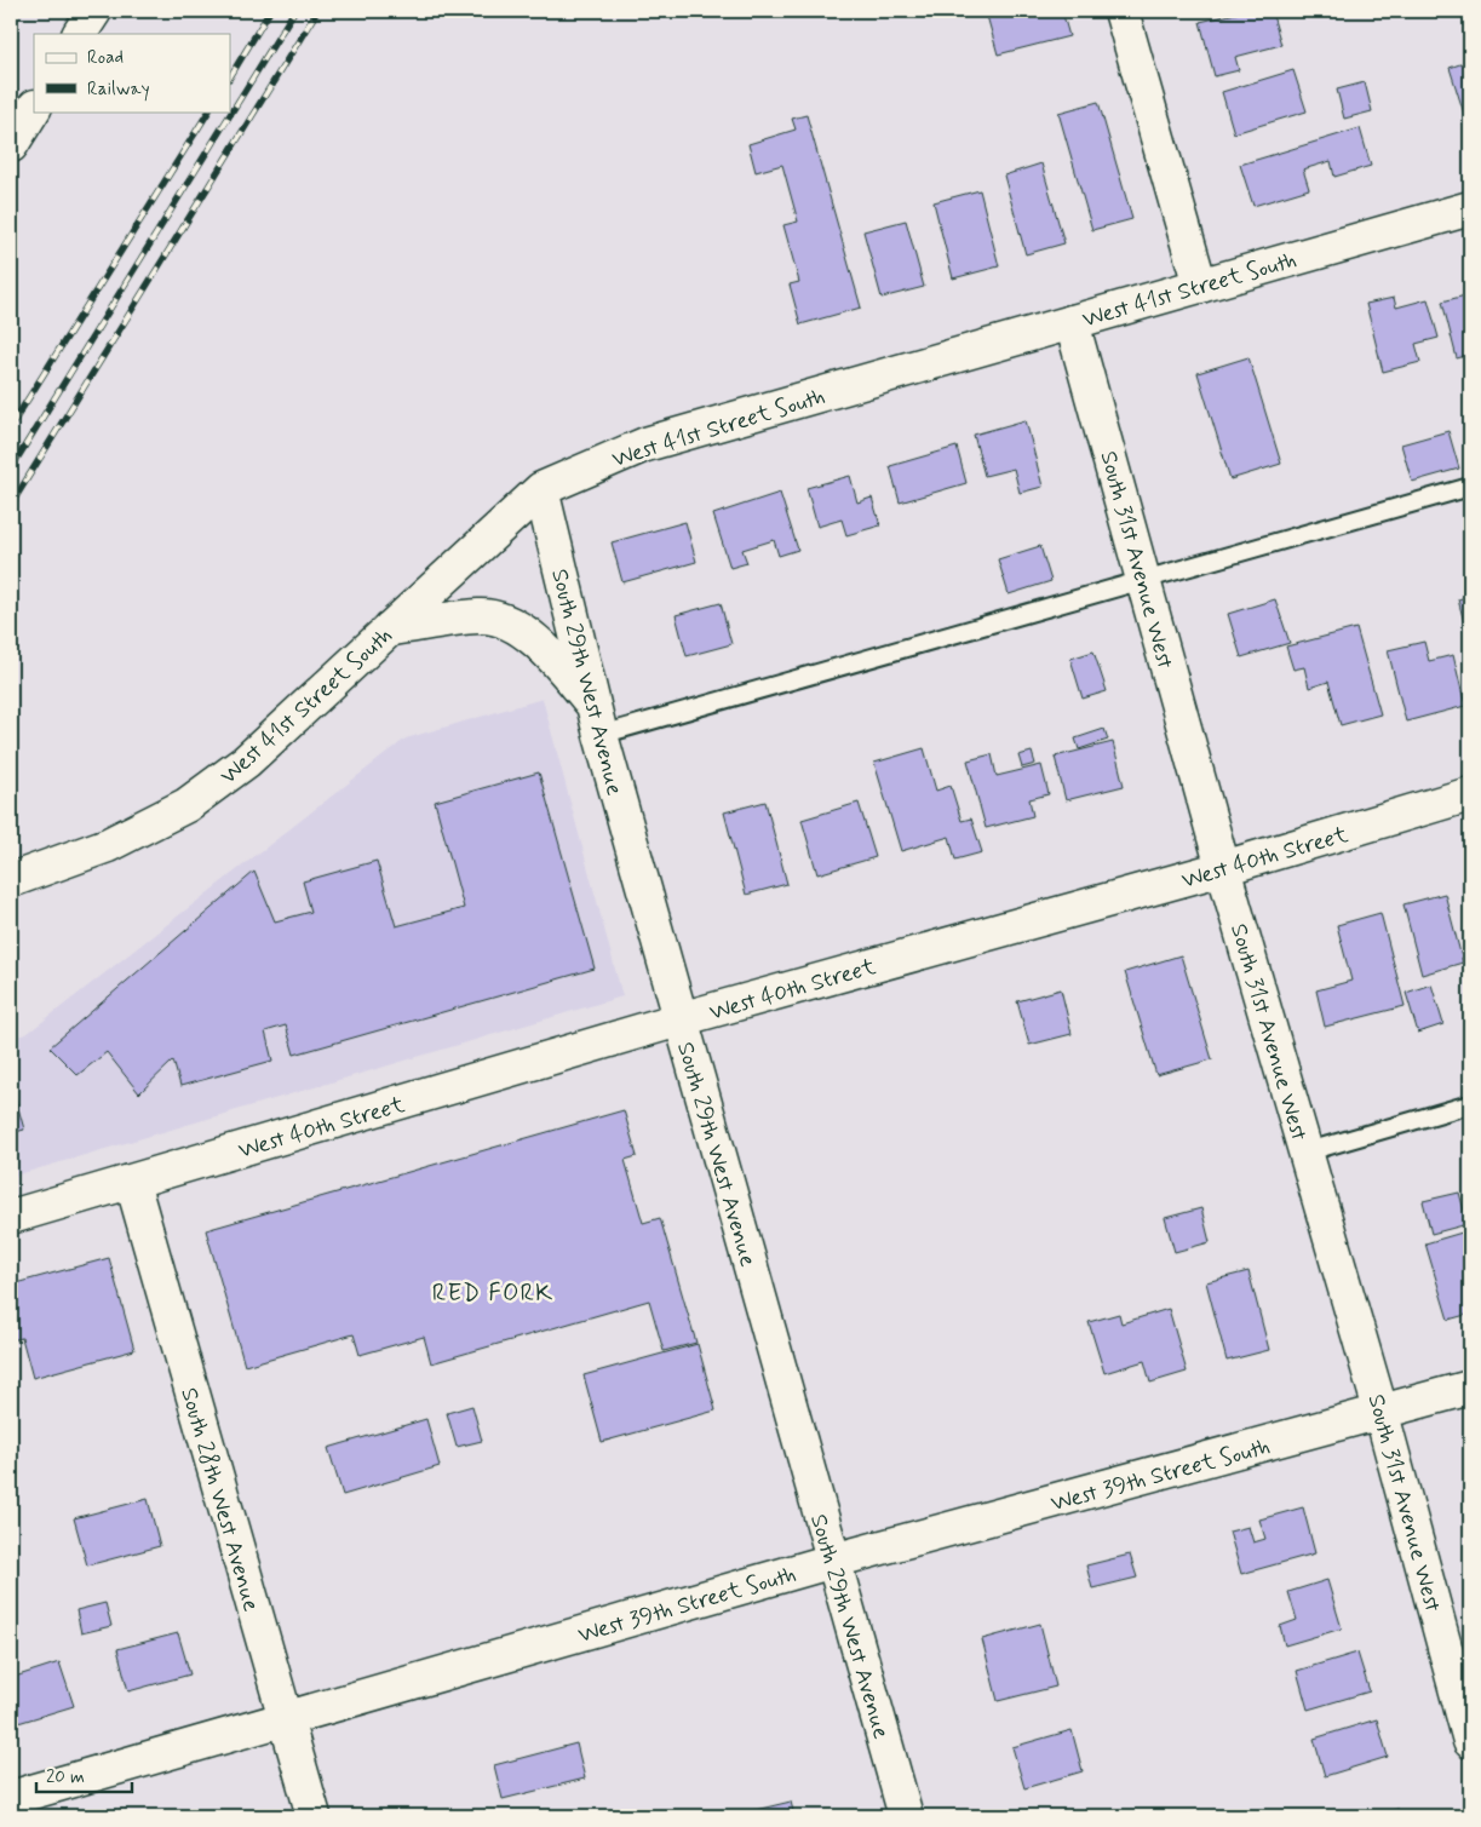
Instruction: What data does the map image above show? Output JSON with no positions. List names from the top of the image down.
{
  "streets": {
    "street": [
      "West 41st Street South",
      "South 31st Avenue West",
      "South 29th West Avenue",
      "West 40th Street",
      "West 39th Street South",
      "South 28th West Avenue"
    ]
  },
  "crossings": [
    ["West 41st Street South", "South 31st Avenue West"],
    ["West 41st Street South", "South 29th West Avenue"],
    ["South 31st Avenue West", "West 40th Street"],
    ["South 31st Avenue West", "West 39th Street South"],
    ["South 29th West Avenue", "West 40th Street"],
    ["South 29th West Avenue", "West 39th Street South"],
    ["West 40th Street", "South 28th West Avenue"],
    ["West 39th Street South", "South 28th West Avenue"]
  ],
  "districts": ["RED FORK"],
  "legend": ["Road", "Railway"],
  "scale_bar": "20 m"
}
